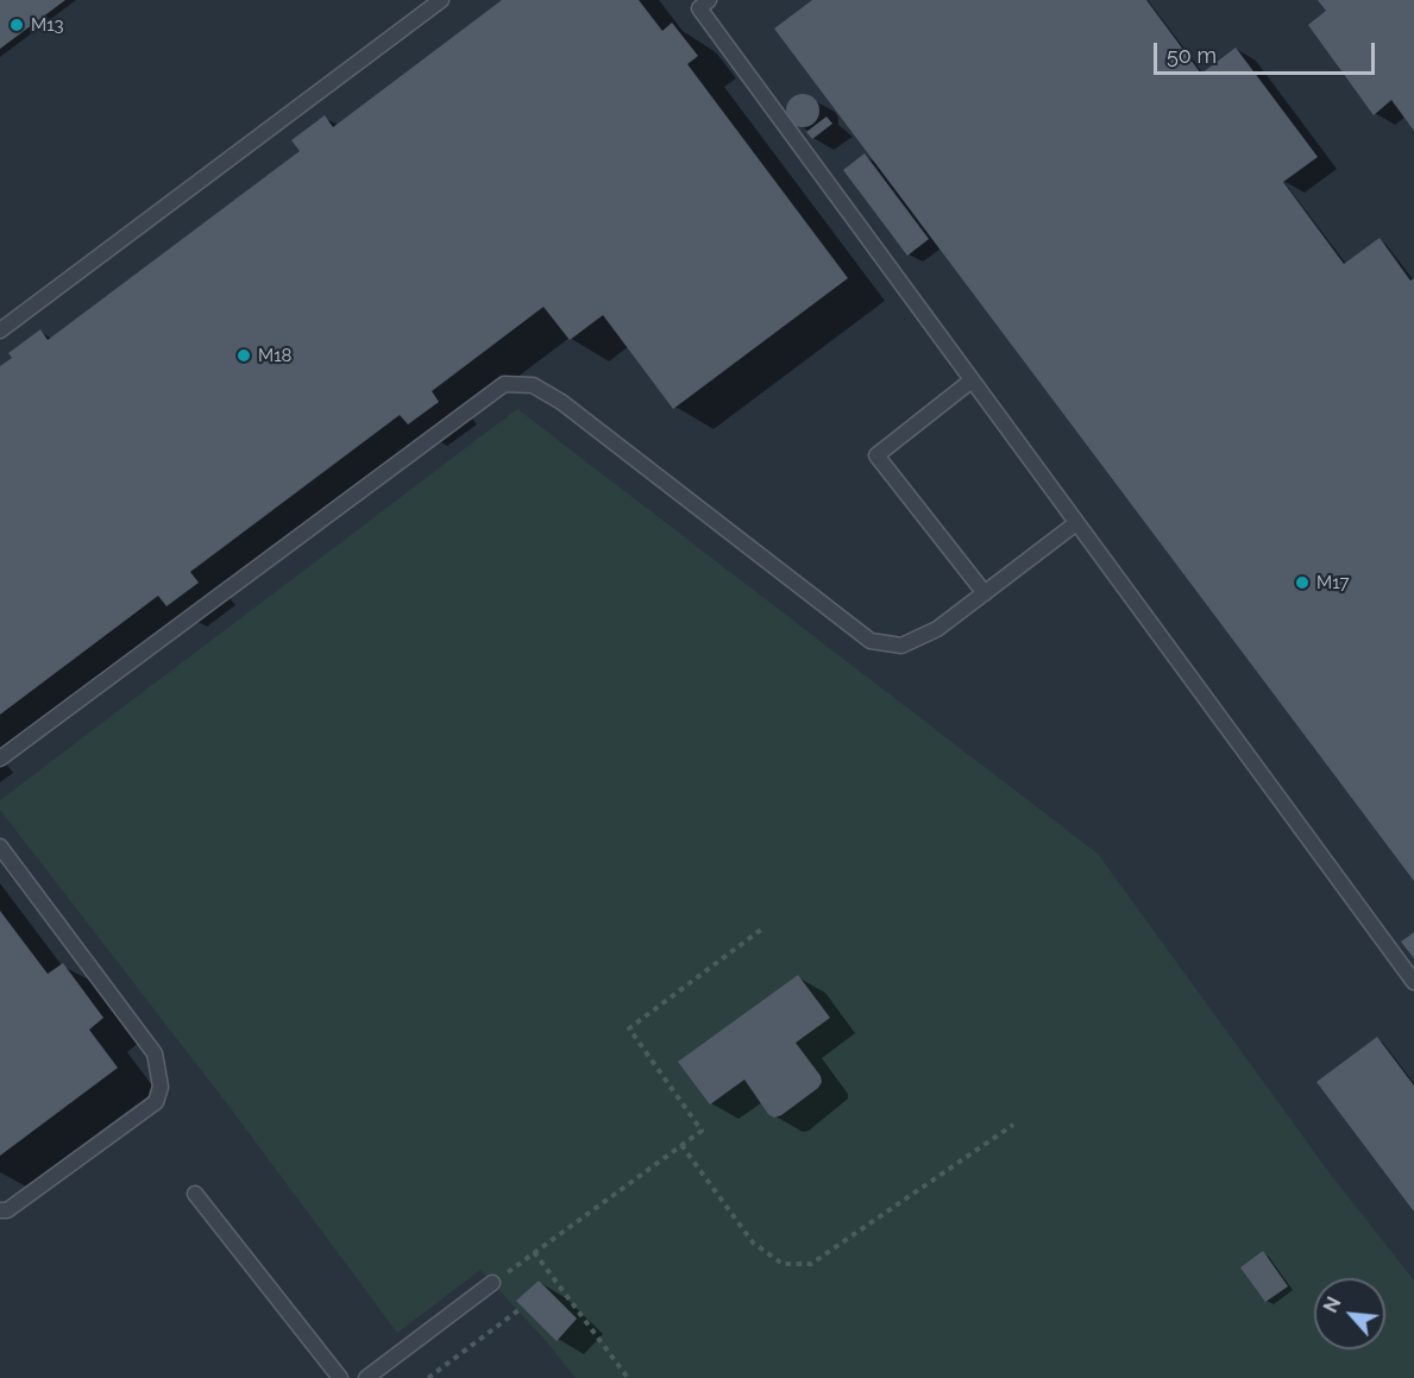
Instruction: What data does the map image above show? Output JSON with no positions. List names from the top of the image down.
{
  "places": ["M13", "M18", "M17"],
  "scale_bar": "50 m",
  "north": "top left"
}
